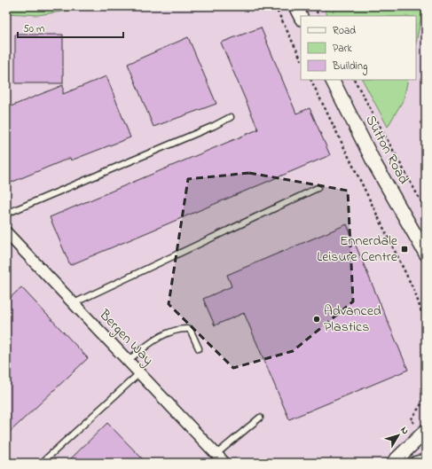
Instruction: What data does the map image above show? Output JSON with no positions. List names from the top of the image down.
{
  "streets": {
    "street": ["Sutton Road", "Bergen Way"]
  },
  "places": {
    "transit": ["Ennerdale Leisure Centre"],
    "other": ["Advanced Plastics"]
  },
  "legend": ["Road", "Park", "Building"],
  "scale_bar": "50 m",
  "north": "top right"
}
